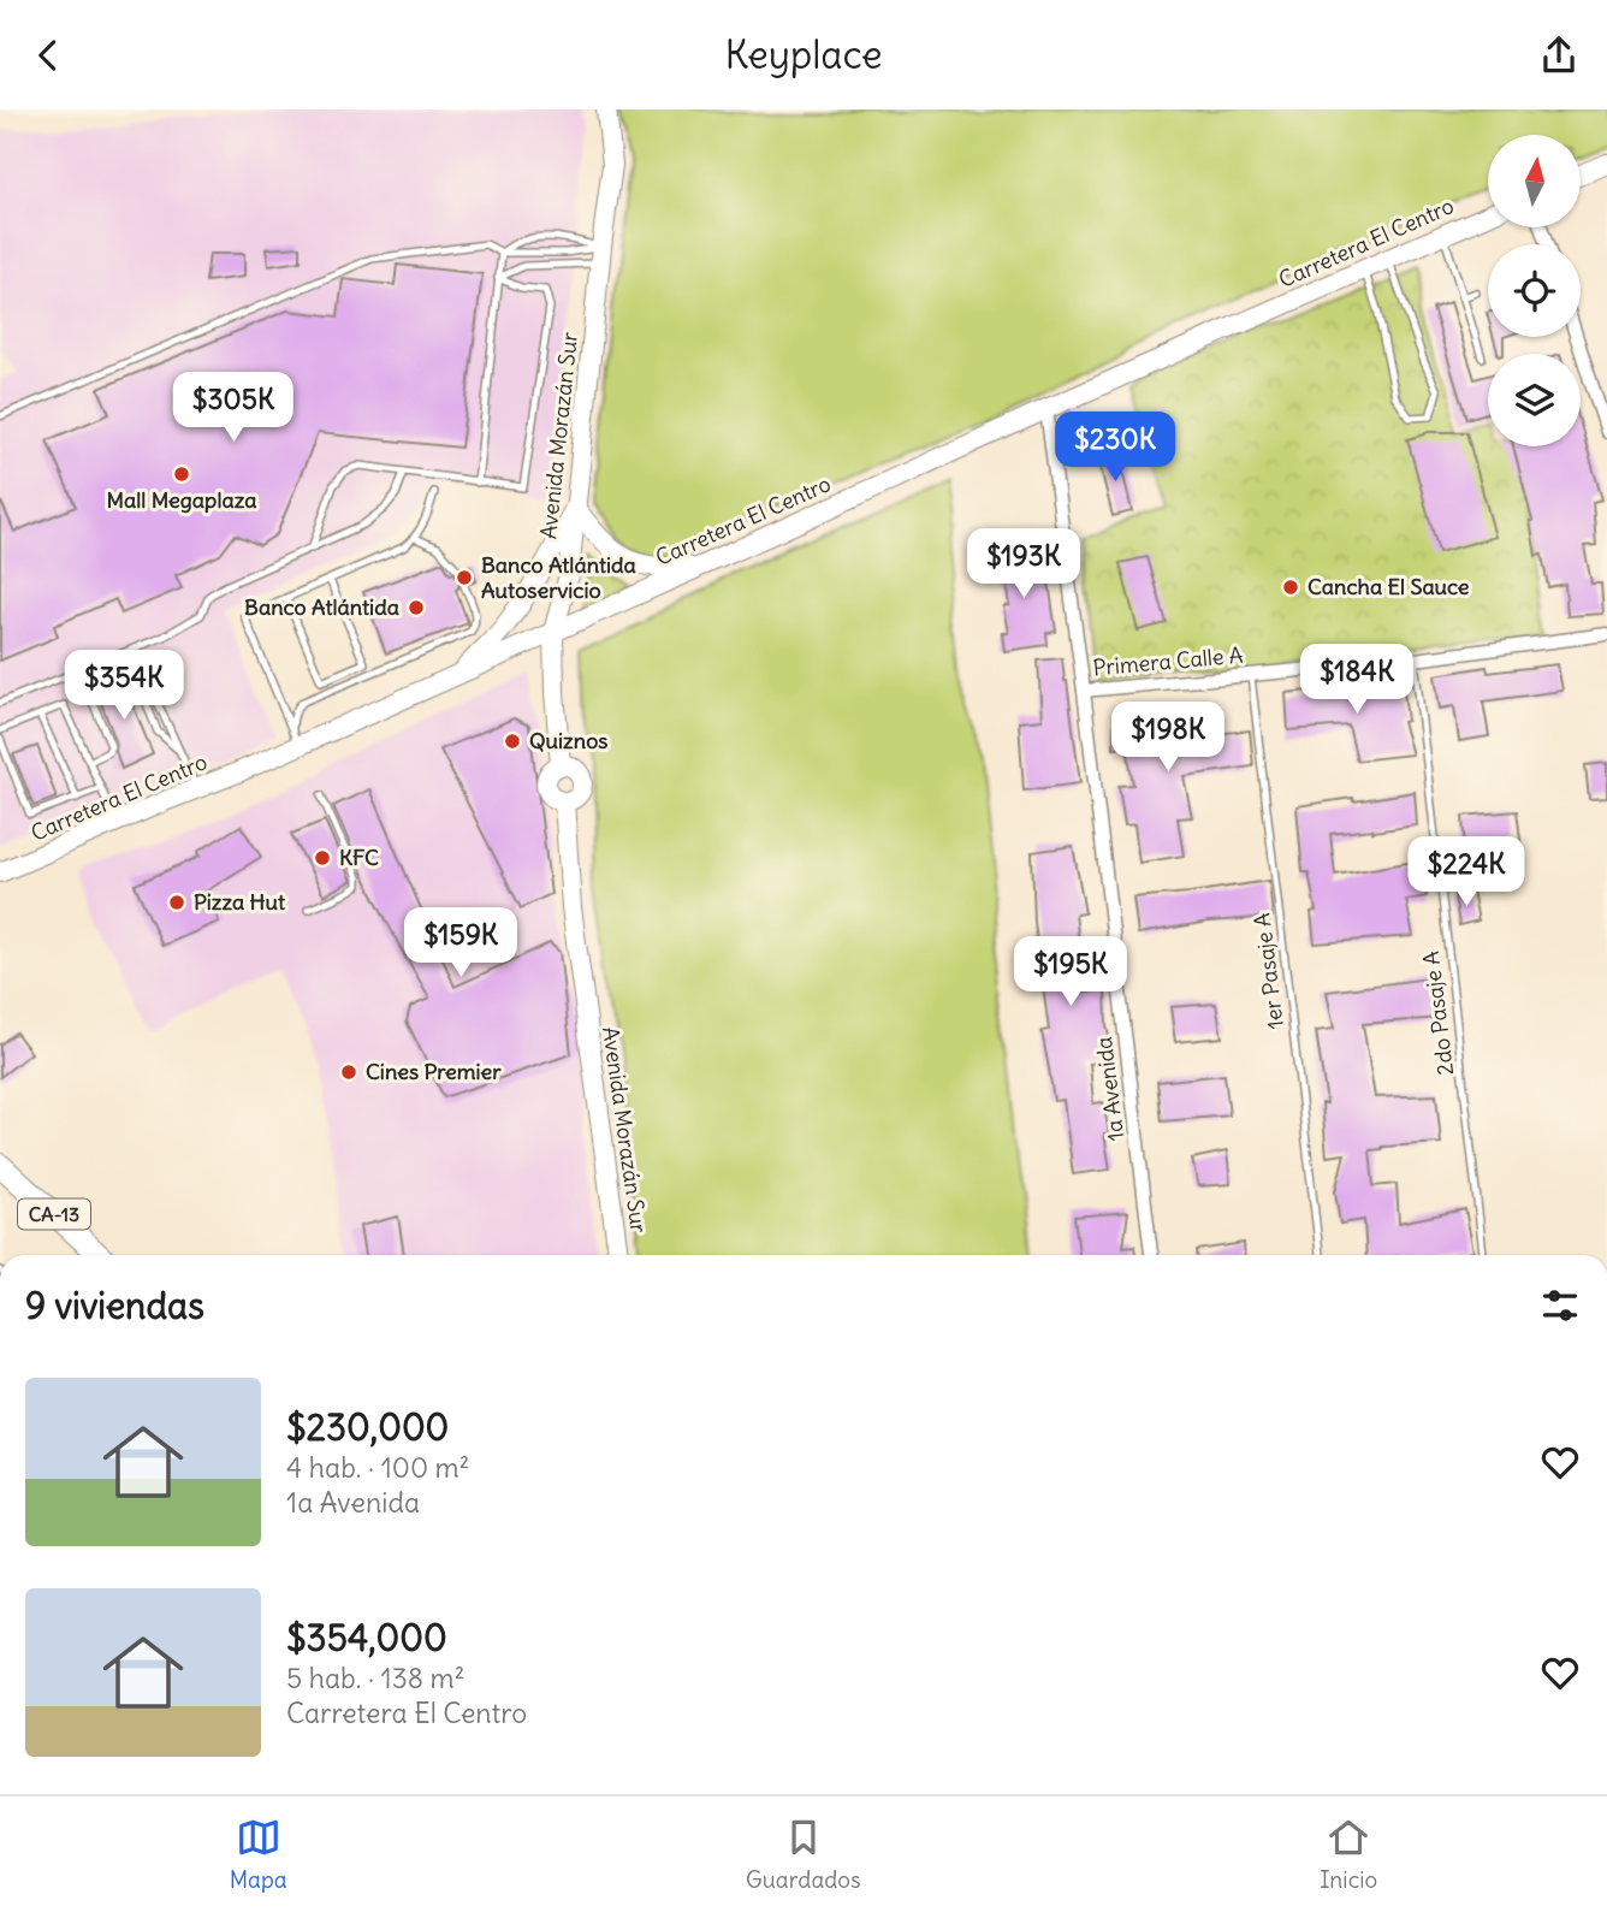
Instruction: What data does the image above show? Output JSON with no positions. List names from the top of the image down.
{
  "streets": {
    "main road": ["Carretera El Centro", "Avenida Morazán Sur", "CA-13"],
    "street": ["Primera Calle A", "1a Avenida"],
    "lane": ["1er Pasaje A", "2do Pasaje A"]
  },
  "crossings": [
    ["Carretera El Centro", "Avenida Morazán Sur"],
    ["Carretera El Centro", "1a Avenida"],
    ["Primera Calle A", "1er Pasaje A"],
    ["Primera Calle A", "2do Pasaje A"],
    ["Primera Calle A", "1a Avenida"]
  ],
  "places": [
    "Mall Megaplaza",
    "Banco Atlántida Autoservicio",
    "Cancha El Sauce",
    "Banco Atlántida",
    "Quiznos",
    "KFC",
    "Pizza Hut",
    "Cines Premier"
  ],
  "north": "top",
  "page": {
    "header": "Keyplace",
    "price": [
      "$305K",
      "$230K",
      "$193K",
      "$184K",
      "$354K",
      "$198K",
      "$224K",
      "$159K",
      "$195K"
    ],
    "heading": "9 viviendas",
    "list": [
      {
        "name": "$230,000",
        "note": "4 hab. · 100 m² · 1a Avenida"
      },
      {
        "name": "$354,000",
        "note": "5 hab. · 138 m² · Carretera El Centro"
      }
    ],
    "tabs": ["Mapa", "Guardados", "Inicio"]
  }
}
